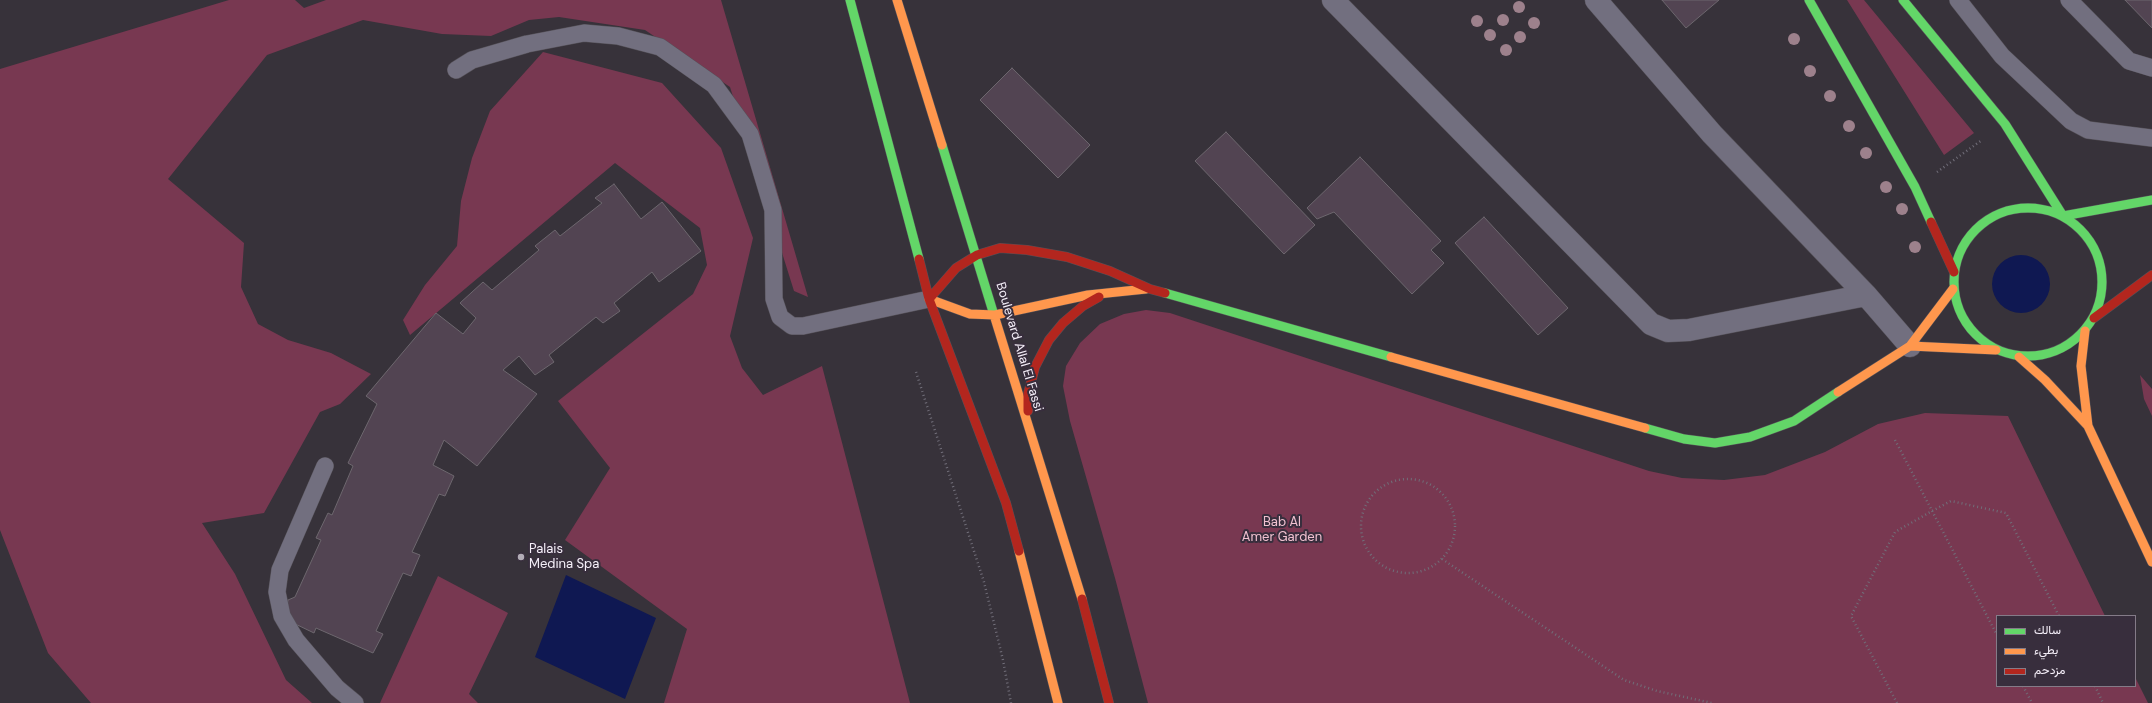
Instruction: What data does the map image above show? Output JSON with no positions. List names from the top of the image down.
{
  "streets": {
    "main road": ["Boulevard Allal El Fassi"]
  },
  "parks": ["Bab Al Amer Garden"],
  "places": ["Palais Medina Spa"],
  "legend": ["سالك", "بطيء", "مزدحم"]
}
